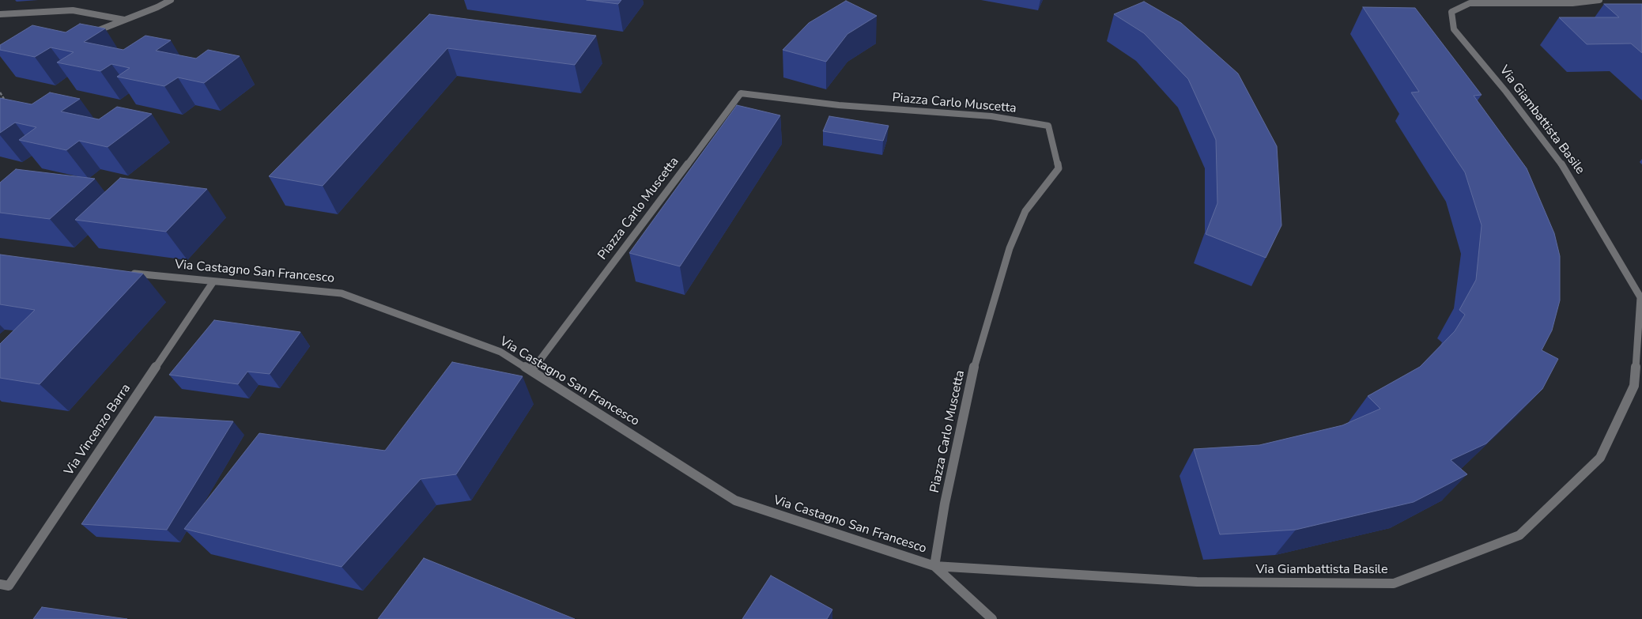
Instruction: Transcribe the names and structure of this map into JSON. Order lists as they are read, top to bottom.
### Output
{
  "streets": {
    "street": [
      "Piazza Carlo Muscetta",
      "Via Giambattista Basile",
      "Via Castagno San Francesco",
      "Via Vincenzo Barra"
    ]
  },
  "crossings": [
    ["Piazza Carlo Muscetta", "Via Giambattista Basile"],
    ["Piazza Carlo Muscetta", "Via Castagno San Francesco"],
    ["Via Giambattista Basile", "Via Castagno San Francesco"],
    ["Via Castagno San Francesco", "Via Vincenzo Barra"]
  ]
}
